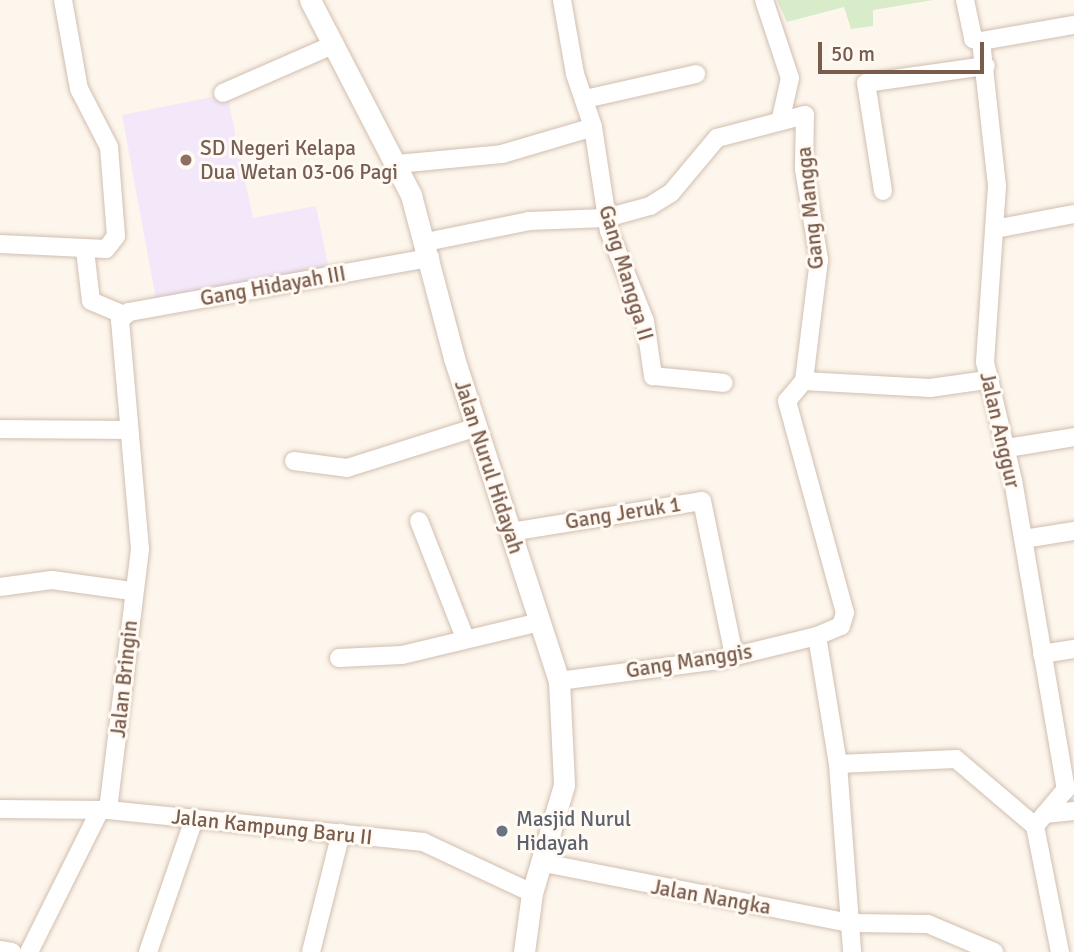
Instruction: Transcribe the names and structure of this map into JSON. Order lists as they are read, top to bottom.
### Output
{
  "streets": {
    "street": [
      "Gang Mangga",
      "Gang Mangga II",
      "Gang Hidayah III",
      "Jalan Anggur",
      "Jalan Nurul Hidayah",
      "Gang Jeruk 1",
      "Gang Manggis",
      "Jalan Bringin",
      "Jalan Kampung Baru II",
      "Jalan Nangka"
    ]
  },
  "crossings": [
    ["Gang Mangga", "Gang Mangga II"],
    ["Gang Mangga", "Gang Hidayah III"],
    ["Gang Mangga", "Jalan Nurul Hidayah"],
    ["Gang Mangga", "Gang Manggis"],
    ["Gang Hidayah III", "Jalan Nurul Hidayah"],
    ["Gang Hidayah III", "Jalan Bringin"],
    ["Jalan Nurul Hidayah", "Gang Jeruk 1"],
    ["Jalan Nurul Hidayah", "Gang Manggis"],
    ["Jalan Nurul Hidayah", "Jalan Kampung Baru II"],
    ["Jalan Nurul Hidayah", "Jalan Nangka"],
    ["Gang Jeruk 1", "Gang Manggis"],
    ["Jalan Bringin", "Jalan Kampung Baru II"]
  ],
  "places": ["SD Negeri Kelapa Dua Wetan 03-06 Pagi", "Masjid Nurul Hidayah"],
  "scale_bar": "50 m"
}
